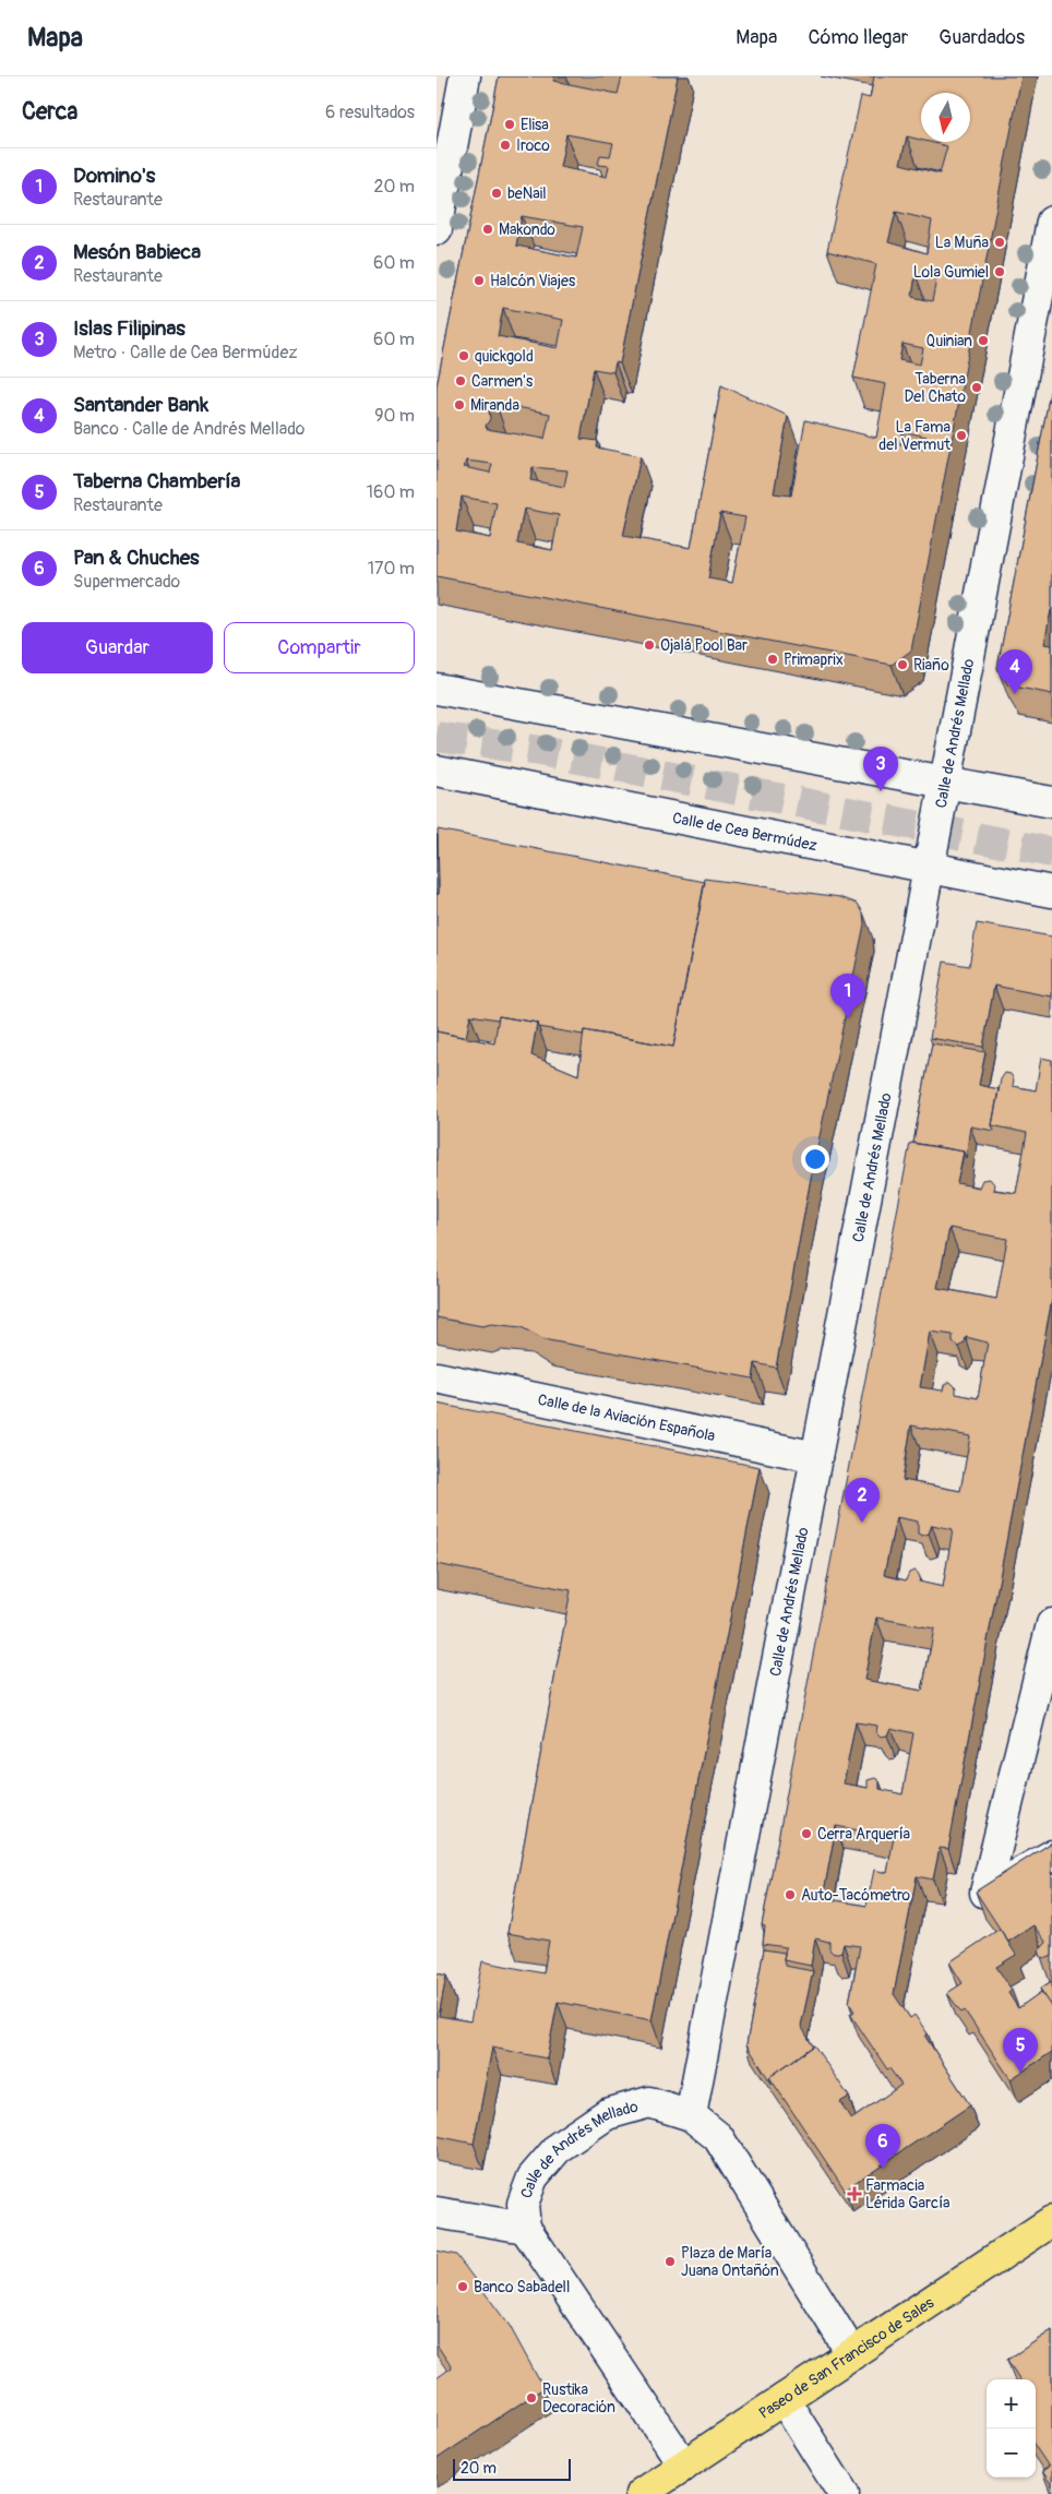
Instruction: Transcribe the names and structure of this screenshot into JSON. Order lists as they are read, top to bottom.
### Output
{
  "streets": {
    "main road": ["Paseo de San Francisco de Sales"],
    "street": ["Calle de Andrés Mellado", "Calle de Cea Bermúdez", "Calle de la Aviación Española"]
  },
  "crossings": [
    ["Calle de Andrés Mellado", "Calle de Cea Bermúdez"],
    ["Calle de Andrés Mellado", "Calle de la Aviación Española"],
    ["Calle de Andrés Mellado", "Paseo de San Francisco de Sales"]
  ],
  "places": {
    "other": [
      "Elisa",
      "Iroco",
      "beNail",
      "Makondo",
      "La Muña",
      "Lola Gumiel",
      "Halcón Viajes",
      "Quinian",
      "quickgold",
      "Carmen's",
      "Taberna Del Chato",
      "Miranda",
      "La Fama del Vermut",
      "Ojalá Pool Bar",
      "Primaprix",
      "Riaño",
      "Cerra Arquería",
      "Auto-Tacómetro",
      "Plaza de María Juana Ontañón",
      "Banco Sabadell",
      "Rustika Decoración"
    ],
    "health": ["Farmacia Lérida García"]
  },
  "scale_bar": "20 m",
  "north": "bottom",
  "page": {
    "header": "Mapa",
    "nav": ["Mapa", "Cómo llegar", "Guardados"],
    "heading": ["Cerca", "6 resultados"],
    "list": [
      {
        "mark": "1",
        "name": "Domino's",
        "note": "Restaurante",
        "value": "20 m"
      },
      {
        "mark": "2",
        "name": "Mesón Babieca",
        "note": "Restaurante",
        "value": "60 m"
      },
      {
        "mark": "3",
        "name": "Islas Filipinas",
        "note": "Metro · Calle de Cea Bermúdez",
        "value": "60 m"
      },
      {
        "mark": "4",
        "name": "Santander Bank",
        "note": "Banco · Calle de Andrés Mellado",
        "value": "90 m"
      },
      {
        "mark": "5",
        "name": "Taberna Chambería",
        "note": "Restaurante",
        "value": "160 m"
      },
      {
        "mark": "6",
        "name": "Pan & Chuches",
        "note": "Supermercado",
        "value": "170 m"
      }
    ],
    "buttons": ["Guardar", "Compartir"],
    "pins": [
      "4",
      "3",
      "1",
      "2",
      "5",
      "6"
    ],
    "map_buttons": ["+", "−"],
    "scale": "20 m"
  }
}
